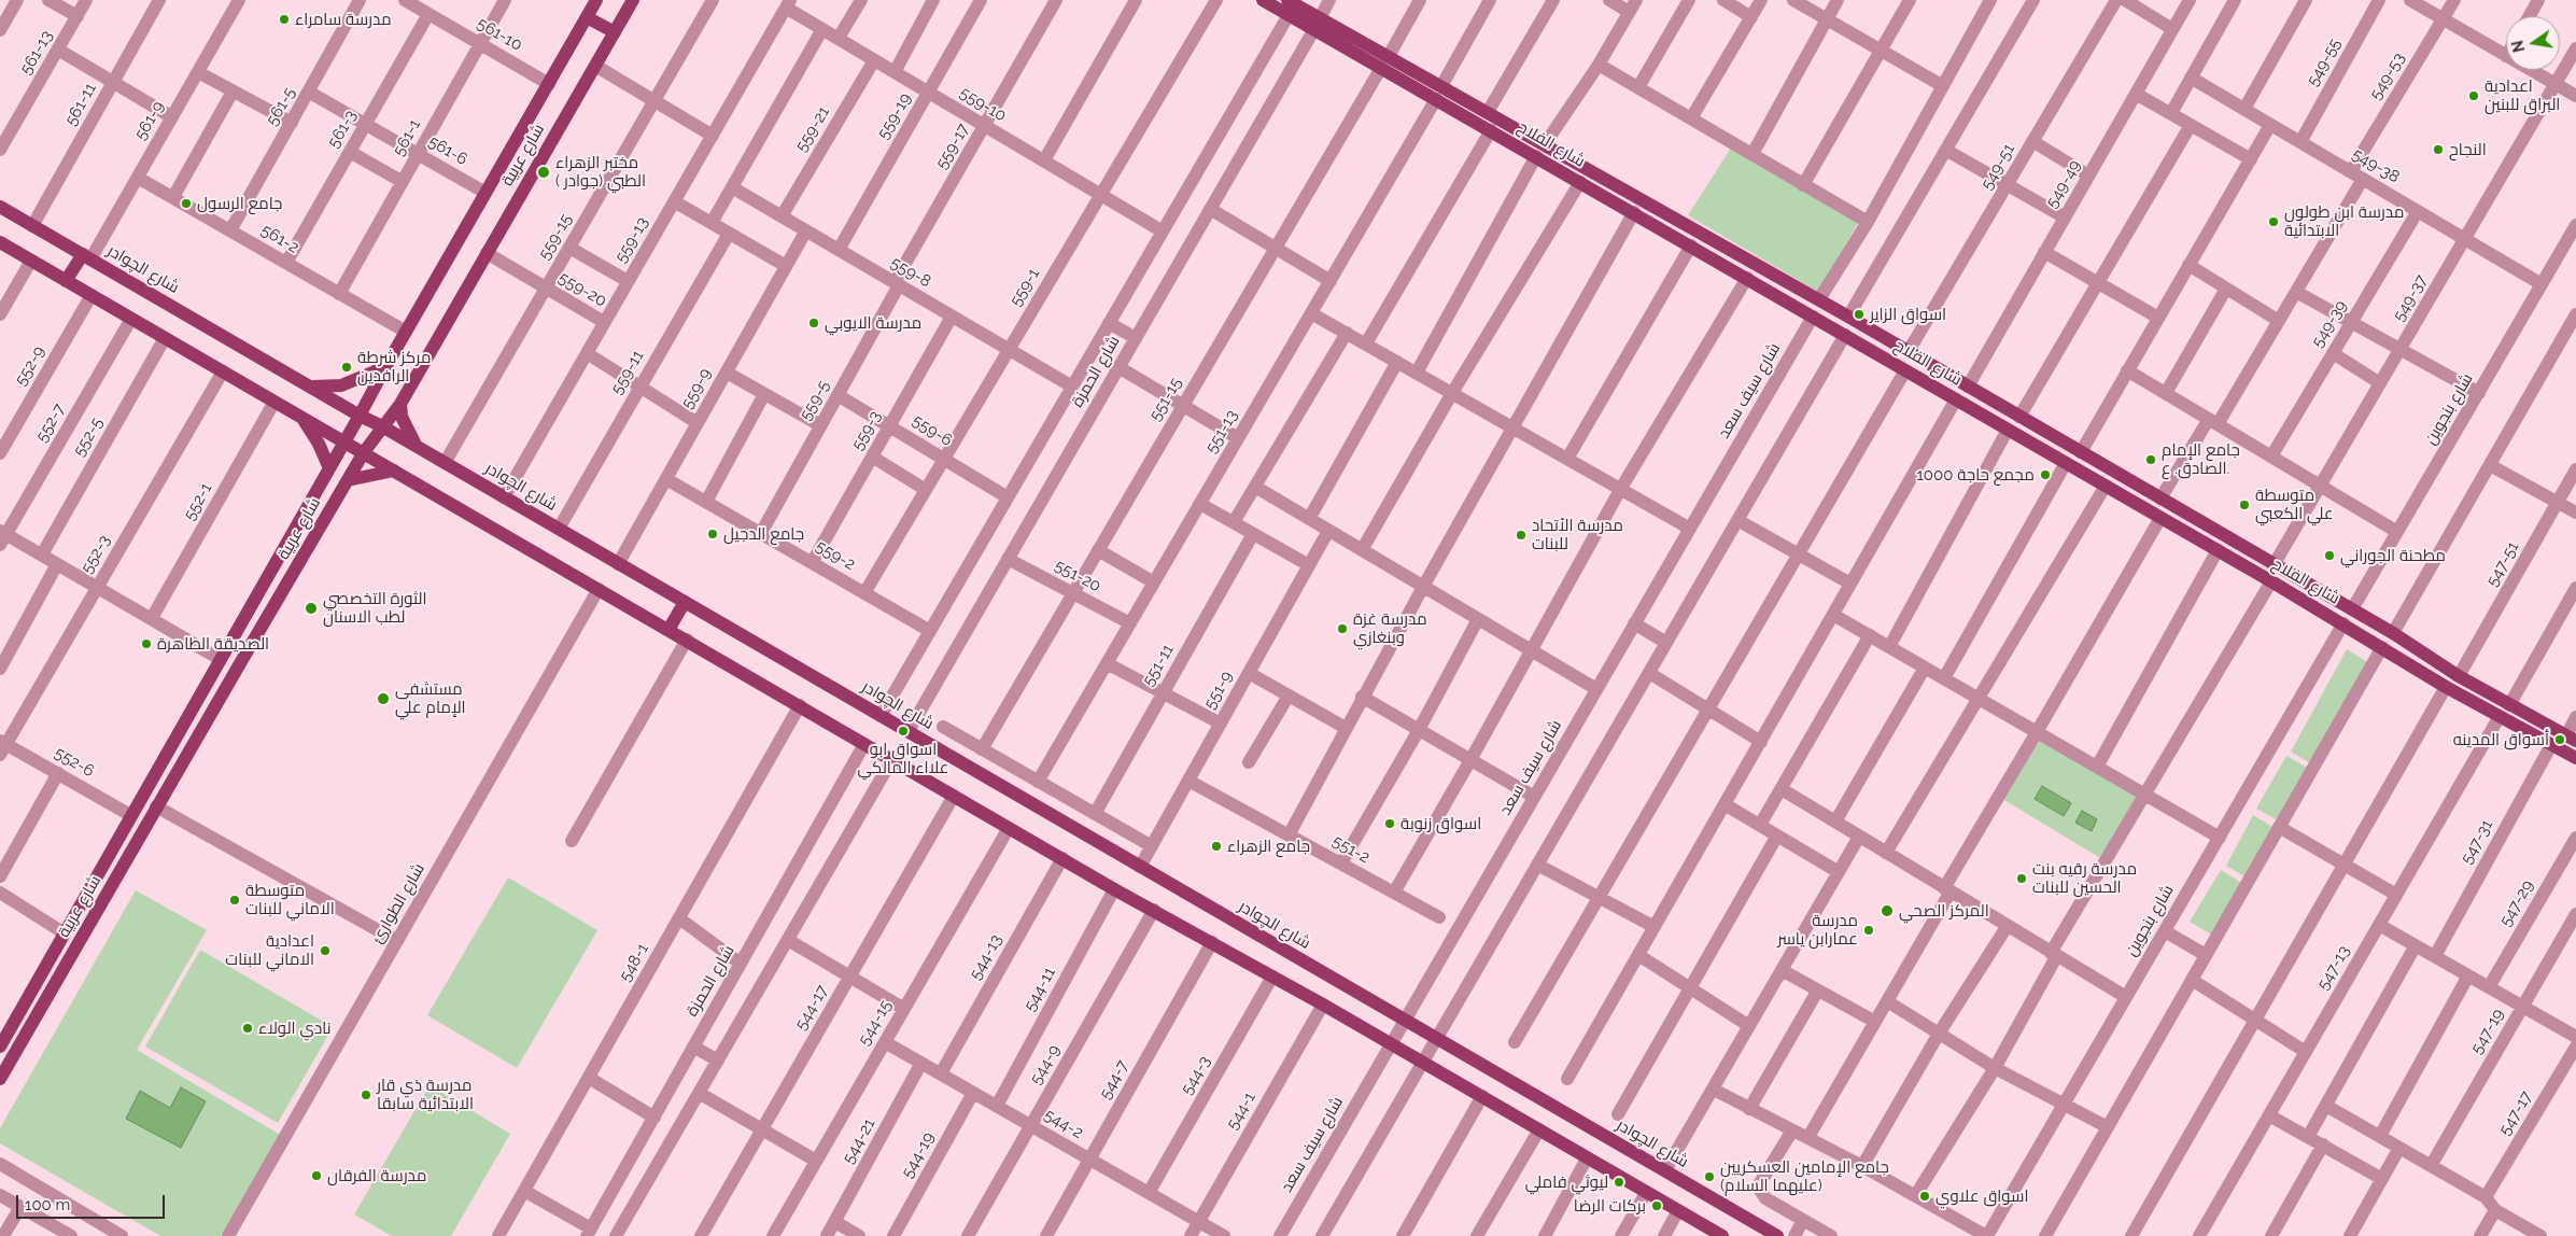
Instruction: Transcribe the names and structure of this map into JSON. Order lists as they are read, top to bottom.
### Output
{
  "streets": {
    "main road": ["شارع الفلاح", "شارع عربية", "شارع الچوادر"],
    "street": [
      "561-10",
      "561-13",
      "549-55",
      "549-53",
      "561-11",
      "559-10",
      "561-5",
      "559-19",
      "561-9",
      "561-3",
      "559-21",
      "561-1",
      "559-17",
      "561-6",
      "549-38",
      "549-51",
      "549-49",
      "559-15",
      "561-2",
      "559-13",
      "559-8",
      "559-1",
      "559-20",
      "549-37",
      "549-39",
      "552-9",
      "شارع الحمزة",
      "559-11",
      "559-9",
      "شارع سيف سعد",
      "551-15",
      "559-5",
      "شارع بنجوين",
      "552-7",
      "559-3",
      "559-6",
      "551-13",
      "552-5",
      "552-1",
      "552-3",
      "559-2",
      "547-51",
      "551-20",
      "551-11",
      "551-9",
      "552-6",
      "547-31",
      "551-2",
      "شارع الطوارئ",
      "547-29",
      "544-13",
      "548-1",
      "547-13",
      "544-11",
      "544-17",
      "544-15",
      "547-19",
      "544-9",
      "544-3",
      "544-7",
      "544-1",
      "547-17",
      "544-2",
      "544-21",
      "544-19"
    ]
  },
  "crossings": [
    ["561-10", "561-3"],
    ["561-10", "561-1"],
    ["561-10", "شارع عربية"],
    ["549-55", "549-38"],
    ["549-53", "شارع الفلاح"],
    ["549-53", "549-38"],
    ["561-11", "شارع الچوادر"],
    ["559-10", "559-19"],
    ["559-10", "559-21"],
    ["559-10", "559-17"],
    ["559-10", "559-13"],
    ["559-10", "559-1"],
    ["559-10", "شارع الحمزة"],
    ["561-5", "561-6"],
    ["561-5", "561-2"],
    ["559-19", "559-8"],
    ["561-9", "561-2"],
    ["561-9", "شارع الچوادر"],
    ["561-3", "561-6"],
    ["561-3", "561-2"],
    ["559-21", "559-8"],
    ["561-1", "561-6"],
    ["561-1", "561-2"],
    ["شارع الفلاح", "549-51"],
    ["شارع الفلاح", "549-49"],
    ["شارع الفلاح", "549-37"],
    ["شارع الفلاح", "شارع الحمزة"],
    ["شارع الفلاح", "شارع سيف سعد"],
    ["شارع الفلاح", "551-15"],
    ["شارع الفلاح", "شارع بنجوين"],
    ["شارع الفلاح", "551-13"],
    ["شارع الفلاح", "547-51"],
    ["شارع الفلاح", "547-31"],
    ["شارع الفلاح", "547-13"],
    ["559-17", "559-8"],
    ["559-17", "559-5"],
    ["561-6", "شارع عربية"],
    ["شارع عربية", "561-2"],
    ["شارع عربية", "شارع الچوادر"],
    ["شارع عربية", "559-20"],
    ["شارع عربية", "552-6"],
    ["549-38", "549-37"],
    ["549-38", "549-39"],
    ["549-38", "شارع بنجوين"],
    ["559-15", "شارع الچوادر"],
    ["559-15", "559-20"],
    ["559-13", "شارع الچوادر"],
    ["559-13", "559-20"],
    ["شارع الچوادر", "شارع الحمزة"],
    ["شارع الچوادر", "559-11"],
    ["شارع الچوادر", "559-9"],
    ["شارع الچوادر", "شارع سيف سعد"],
    ["شارع الچوادر", "551-9"],
    ["559-8", "559-1"],
    ["559-8", "شارع الحمزة"],
    ["559-8", "559-9"],
    ["559-8", "559-5"],
    ["559-8", "559-3"],
    ["559-1", "559-6"],
    ["559-1", "559-2"],
    ["شارع الحمزة", "559-6"],
    ["شارع الحمزة", "559-2"],
    ["شارع الحمزة", "551-20"],
    ["559-9", "559-2"],
    ["551-15", "551-20"],
    ["559-5", "559-6"],
    ["559-5", "559-2"],
    ["559-3", "559-6"],
    ["559-3", "559-2"],
    ["551-13", "551-20"],
    ["552-3", "552-6"],
    ["551-9", "551-2"],
    ["544-13", "544-2"],
    ["544-11", "544-2"],
    ["544-15", "544-2"],
    ["544-9", "544-2"],
    ["544-3", "544-2"],
    ["544-7", "544-2"],
    ["544-1", "544-2"],
    ["544-2", "544-21"],
    ["544-2", "544-19"]
  ],
  "places": [
    "مدرسة سامراء",
    "اعدادية البراق للبنين",
    "النجاح",
    "مختبر الزهراء الطبي (جوادر )",
    "جامع الرسول",
    "مدرسة ابن طولون الابتدائية",
    "اسواق الزاير",
    "مدرسة الايوبي",
    "مركز شرطة الرافدين",
    "جامع الإمام الصادق. ع.",
    "مجمع حاجة 1000",
    "متوسطة علي الكعبي",
    "جامع الدجيل",
    "مدرسة الأتحاد للبنات",
    "مطحنة الجوراني",
    "الثورة التخصصي لطب الاسنان",
    "مدرسة غزة وبنغازي",
    "الصديقة الطاهرة",
    "مستشفى الإمام علي",
    "اسواق ابو علااء المالكي",
    "أسواق المدينه",
    "اسواق زنوبة",
    "جامع الزهراء",
    "مدرسة رقيه بنت الحسين للبنات",
    "متوسطة الاماني للبنات",
    "المركز الصحي",
    "مدرسة عمارابن ياسر",
    "اعدادية الاماني للبنات",
    "نادي الولاء",
    "مدرسة ذي قار الابتدائية سابقا",
    "مدرسة الفرقان",
    "جامع الإمامين العسكريين (عليهما السلام)",
    "ليوثي فاملي",
    "اسواق علاوي",
    "بركات الرضا"
  ],
  "scale_bar": "100 m",
  "north": "left"
}
